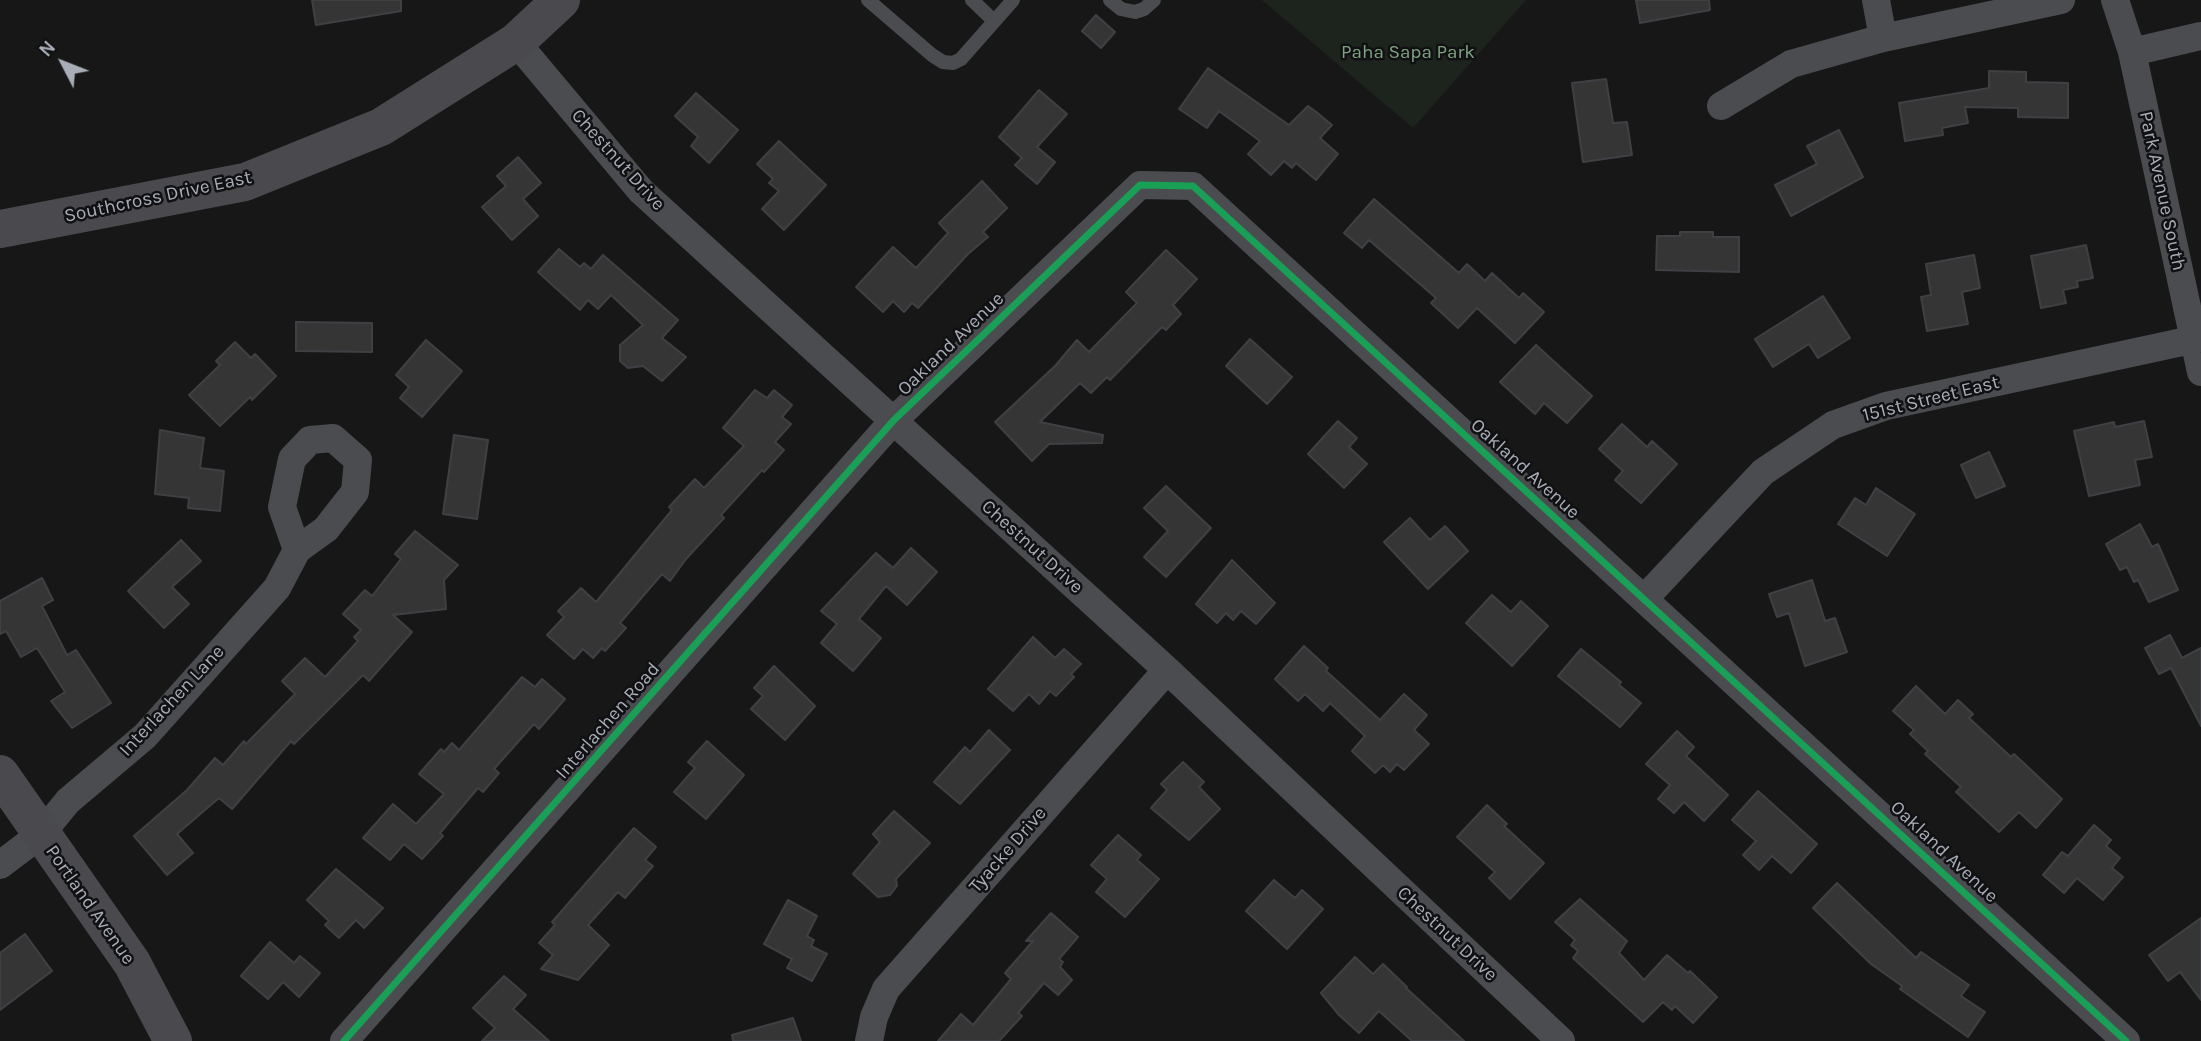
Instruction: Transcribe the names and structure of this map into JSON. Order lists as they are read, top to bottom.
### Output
{
  "streets": {
    "street": [
      "Chestnut Drive",
      "Park Avenue South",
      "Southcross Drive East",
      "Oakland Avenue",
      "151st Street East",
      "Interlachen Lane",
      "Interlachen Road",
      "Tyacke Drive",
      "Portland Avenue"
    ]
  },
  "crossings": [
    ["Chestnut Drive", "Southcross Drive East"],
    ["Chestnut Drive", "Oakland Avenue"],
    ["Chestnut Drive", "Interlachen Road"],
    ["Chestnut Drive", "Tyacke Drive"],
    ["Park Avenue South", "151st Street East"],
    ["Oakland Avenue", "151st Street East"],
    ["Oakland Avenue", "Interlachen Road"],
    ["Interlachen Lane", "Portland Avenue"]
  ],
  "parks": ["Paha Sapa Park"],
  "north": "top left"
}
